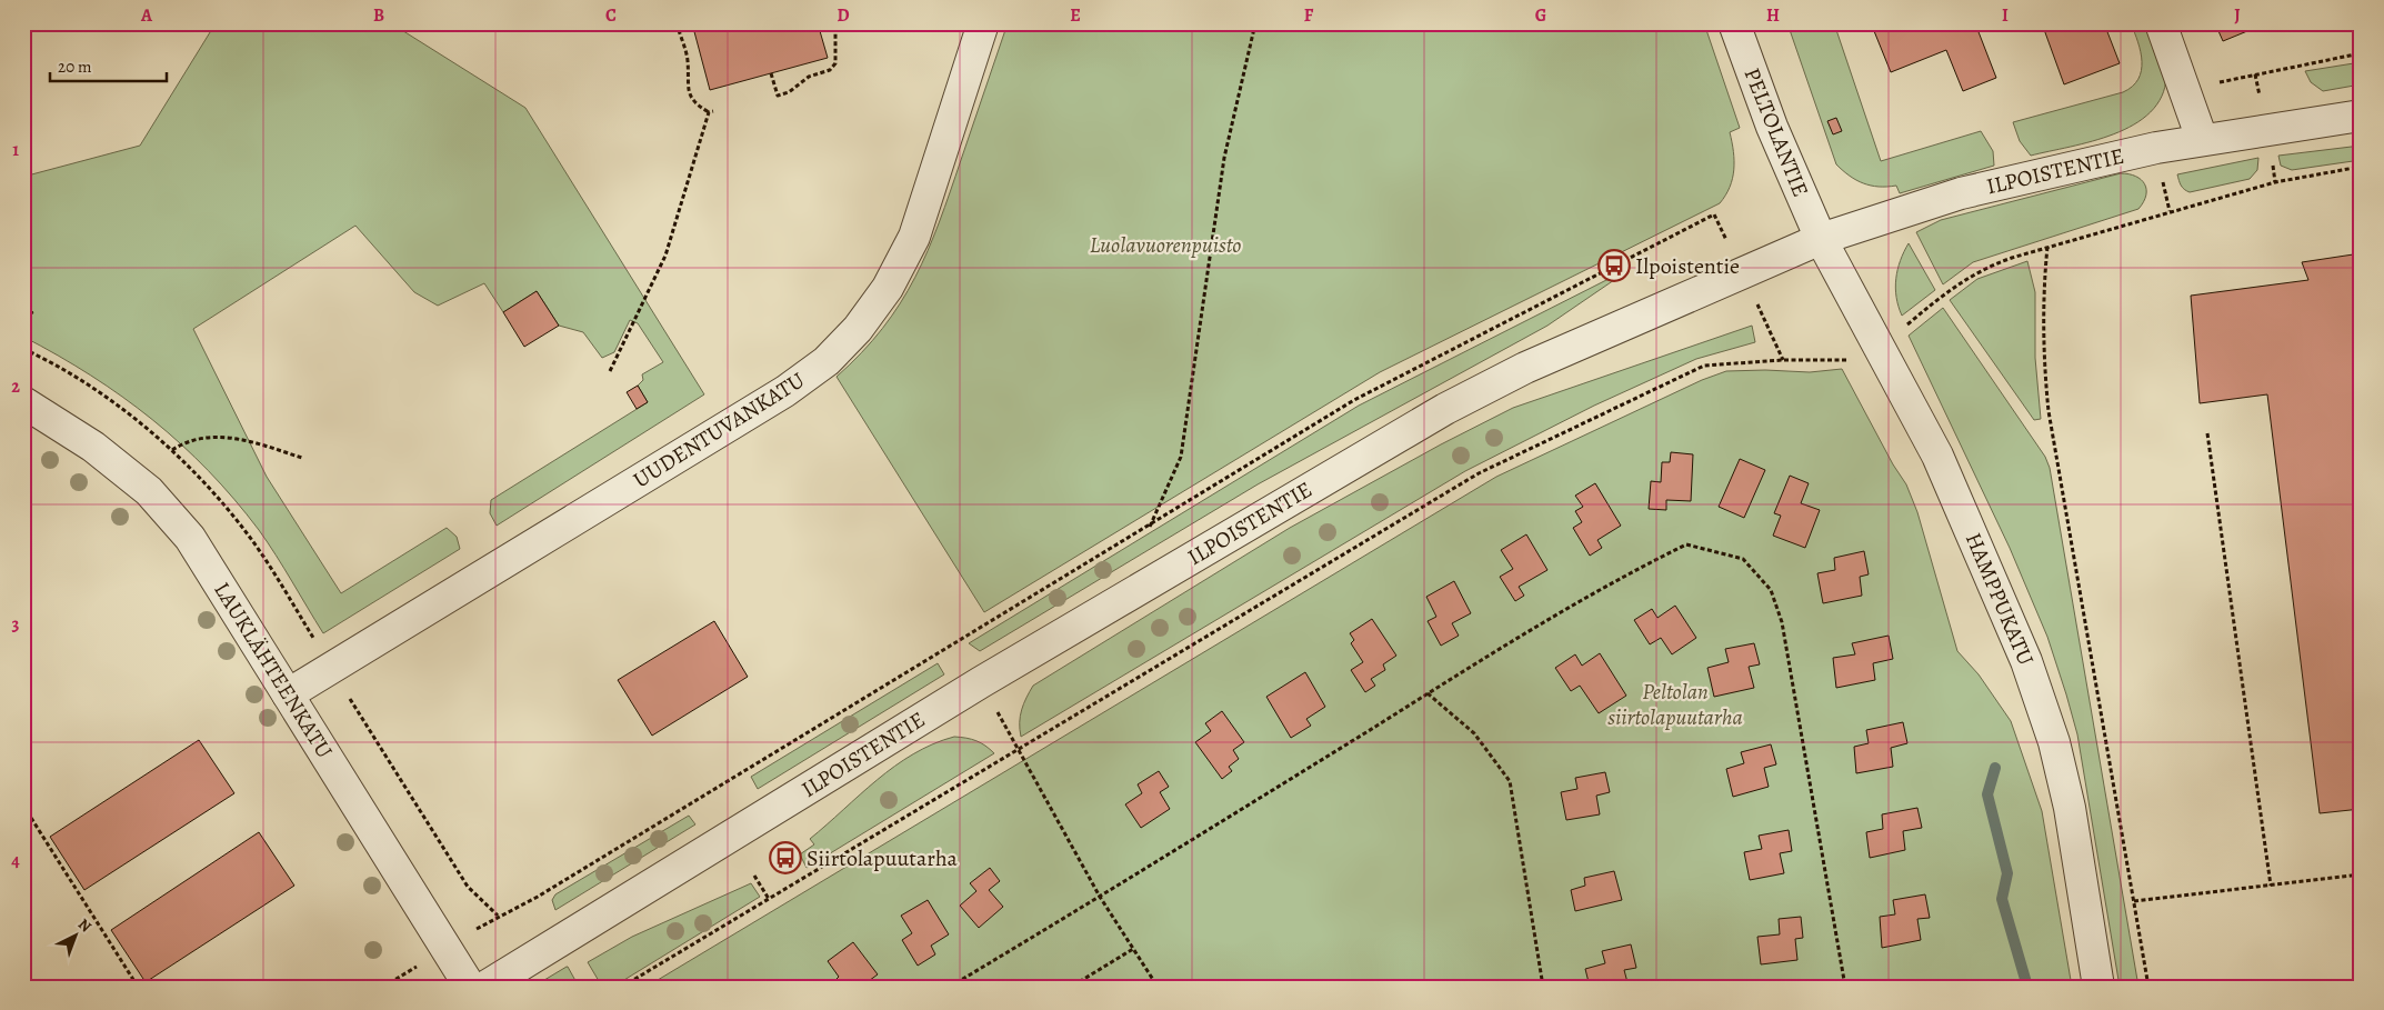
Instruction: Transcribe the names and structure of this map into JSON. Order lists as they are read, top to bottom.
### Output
{
  "streets": {
    "street": [
      "PELTOLANTIE",
      "ILPOISTENTIE",
      "UUDENTUVANKATU",
      "HAMPPUKATU",
      "LAUKLÄHTEENKATU"
    ]
  },
  "crossings": [
    ["PELTOLANTIE", "ILPOISTENTIE"],
    ["PELTOLANTIE", "HAMPPUKATU"],
    ["ILPOISTENTIE", "HAMPPUKATU"],
    ["UUDENTUVANKATU", "LAUKLÄHTEENKATU"]
  ],
  "parks": ["Luolavuorenpuisto", "Peltolan siirtolapuutarha"],
  "places": {
    "bus stop": ["Ilpoistentie", "Siirtolapuutarha"]
  },
  "scale_bar": "20 m",
  "north": "top right",
  "grid": {
    "columns": [
      "A",
      "B",
      "C",
      "D",
      "E",
      "F",
      "G",
      "H",
      "I",
      "J"
    ],
    "rows": [
      "1",
      "2",
      "3",
      "4"
    ]
  }
}
